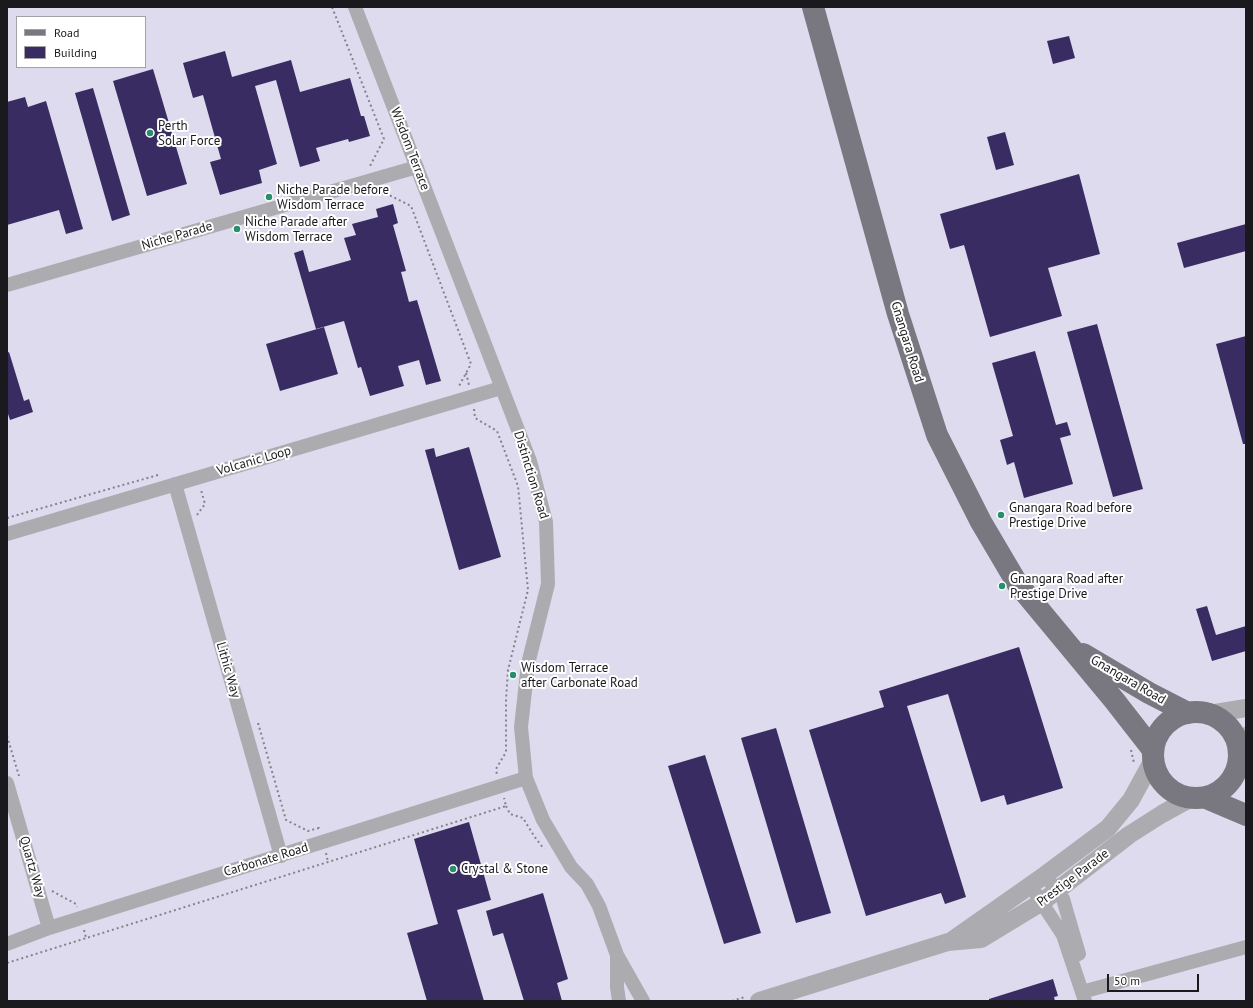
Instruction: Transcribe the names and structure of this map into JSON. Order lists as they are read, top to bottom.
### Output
{
  "streets": {
    "main road": ["Gnangara Road"],
    "street": [
      "Wisdom Terrace",
      "Niche Parade",
      "Volcanic Loop",
      "Distinction Road",
      "Lithic Way",
      "Carbonate Road",
      "Quartz Way",
      "Prestige Parade"
    ]
  },
  "crossings": [
    ["Wisdom Terrace", "Niche Parade"],
    ["Wisdom Terrace", "Distinction Road"],
    ["Gnangara Road", "Prestige Parade"],
    ["Volcanic Loop", "Distinction Road"],
    ["Volcanic Loop", "Lithic Way"],
    ["Distinction Road", "Carbonate Road"],
    ["Lithic Way", "Carbonate Road"],
    ["Carbonate Road", "Quartz Way"]
  ],
  "places": [
    "Perth Solar Force",
    "Niche Parade before Wisdom Terrace",
    "Niche Parade after Wisdom Terrace",
    "Gnangara Road before Prestige Drive",
    "Gnangara Road after Prestige Drive",
    "Wisdom Terrace after Carbonate Road",
    "Crystal & Stone"
  ],
  "legend": ["Road", "Building"],
  "scale_bar": "50 m"
}
